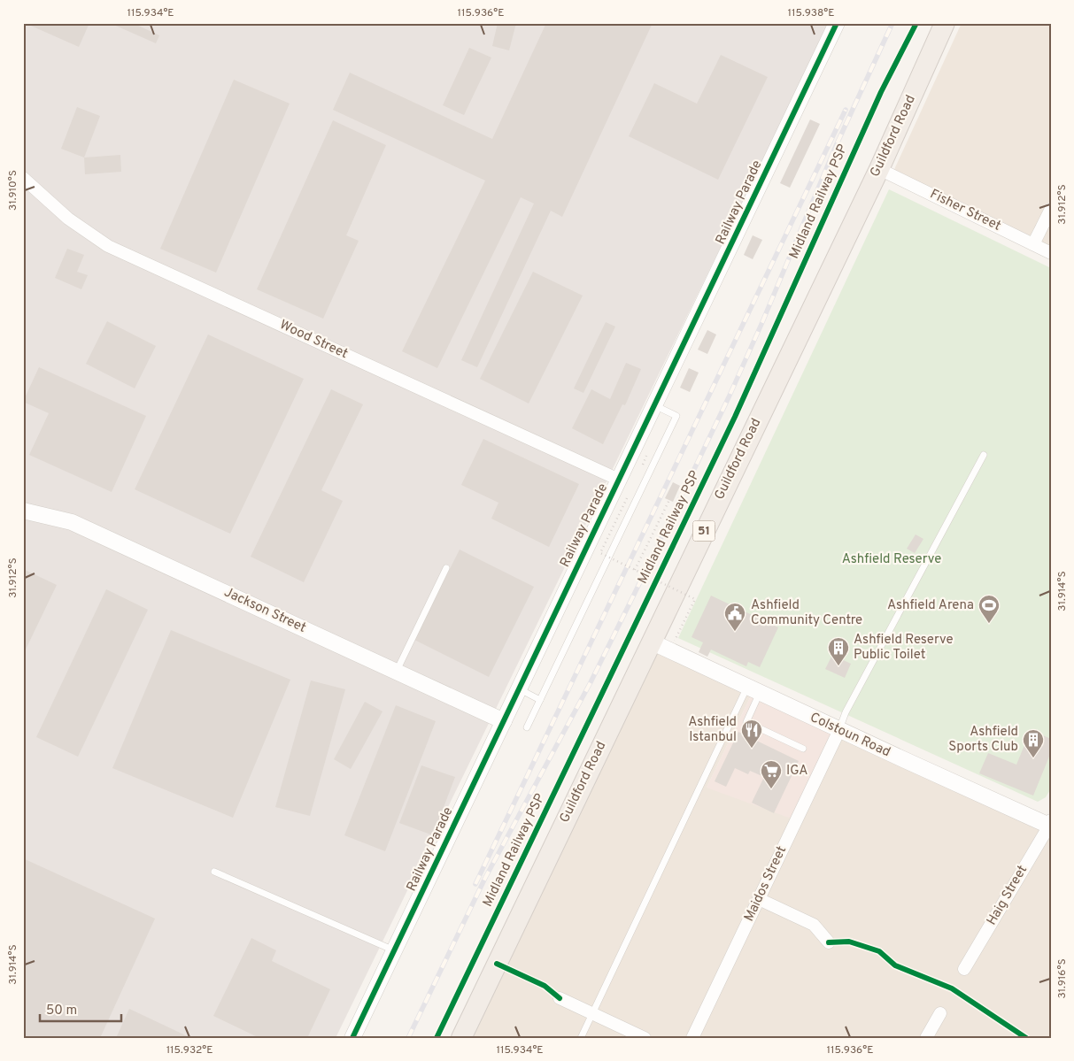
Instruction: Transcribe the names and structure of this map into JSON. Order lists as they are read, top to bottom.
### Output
{
  "streets": {
    "highway": ["Guildford Road", "51"],
    "street": [
      "Railway Parade",
      "Fisher Street",
      "Wood Street",
      "Jackson Street",
      "Colstoun Road",
      "Maidos Street",
      "Haig Street"
    ],
    "cycle path": ["Midland Railway PSP"]
  },
  "crossings": [
    ["Guildford Road", "Fisher Street"],
    ["Guildford Road", "Colstoun Road"],
    ["Railway Parade", "Wood Street"],
    ["Railway Parade", "Jackson Street"],
    ["Colstoun Road", "Maidos Street"],
    ["Colstoun Road", "Haig Street"]
  ],
  "parks": ["Ashfield Reserve"],
  "places": {
    "sports": ["Ashfield Arena"],
    "public building": ["Ashfield Community Centre"],
    "building": ["Ashfield Reserve Public Toilet", "Ashfield Sports Club"],
    "restaurant": ["Ashfield Istanbul"],
    "supermarket": ["IGA"]
  },
  "scale_bar": "50 m",
  "coordinates": [
    "115.934°E",
    "115.936°E",
    "115.938°E",
    "31.910°S",
    "31.912°S",
    "31.914°S",
    "31.916°S",
    "115.932°E"
  ]
}
